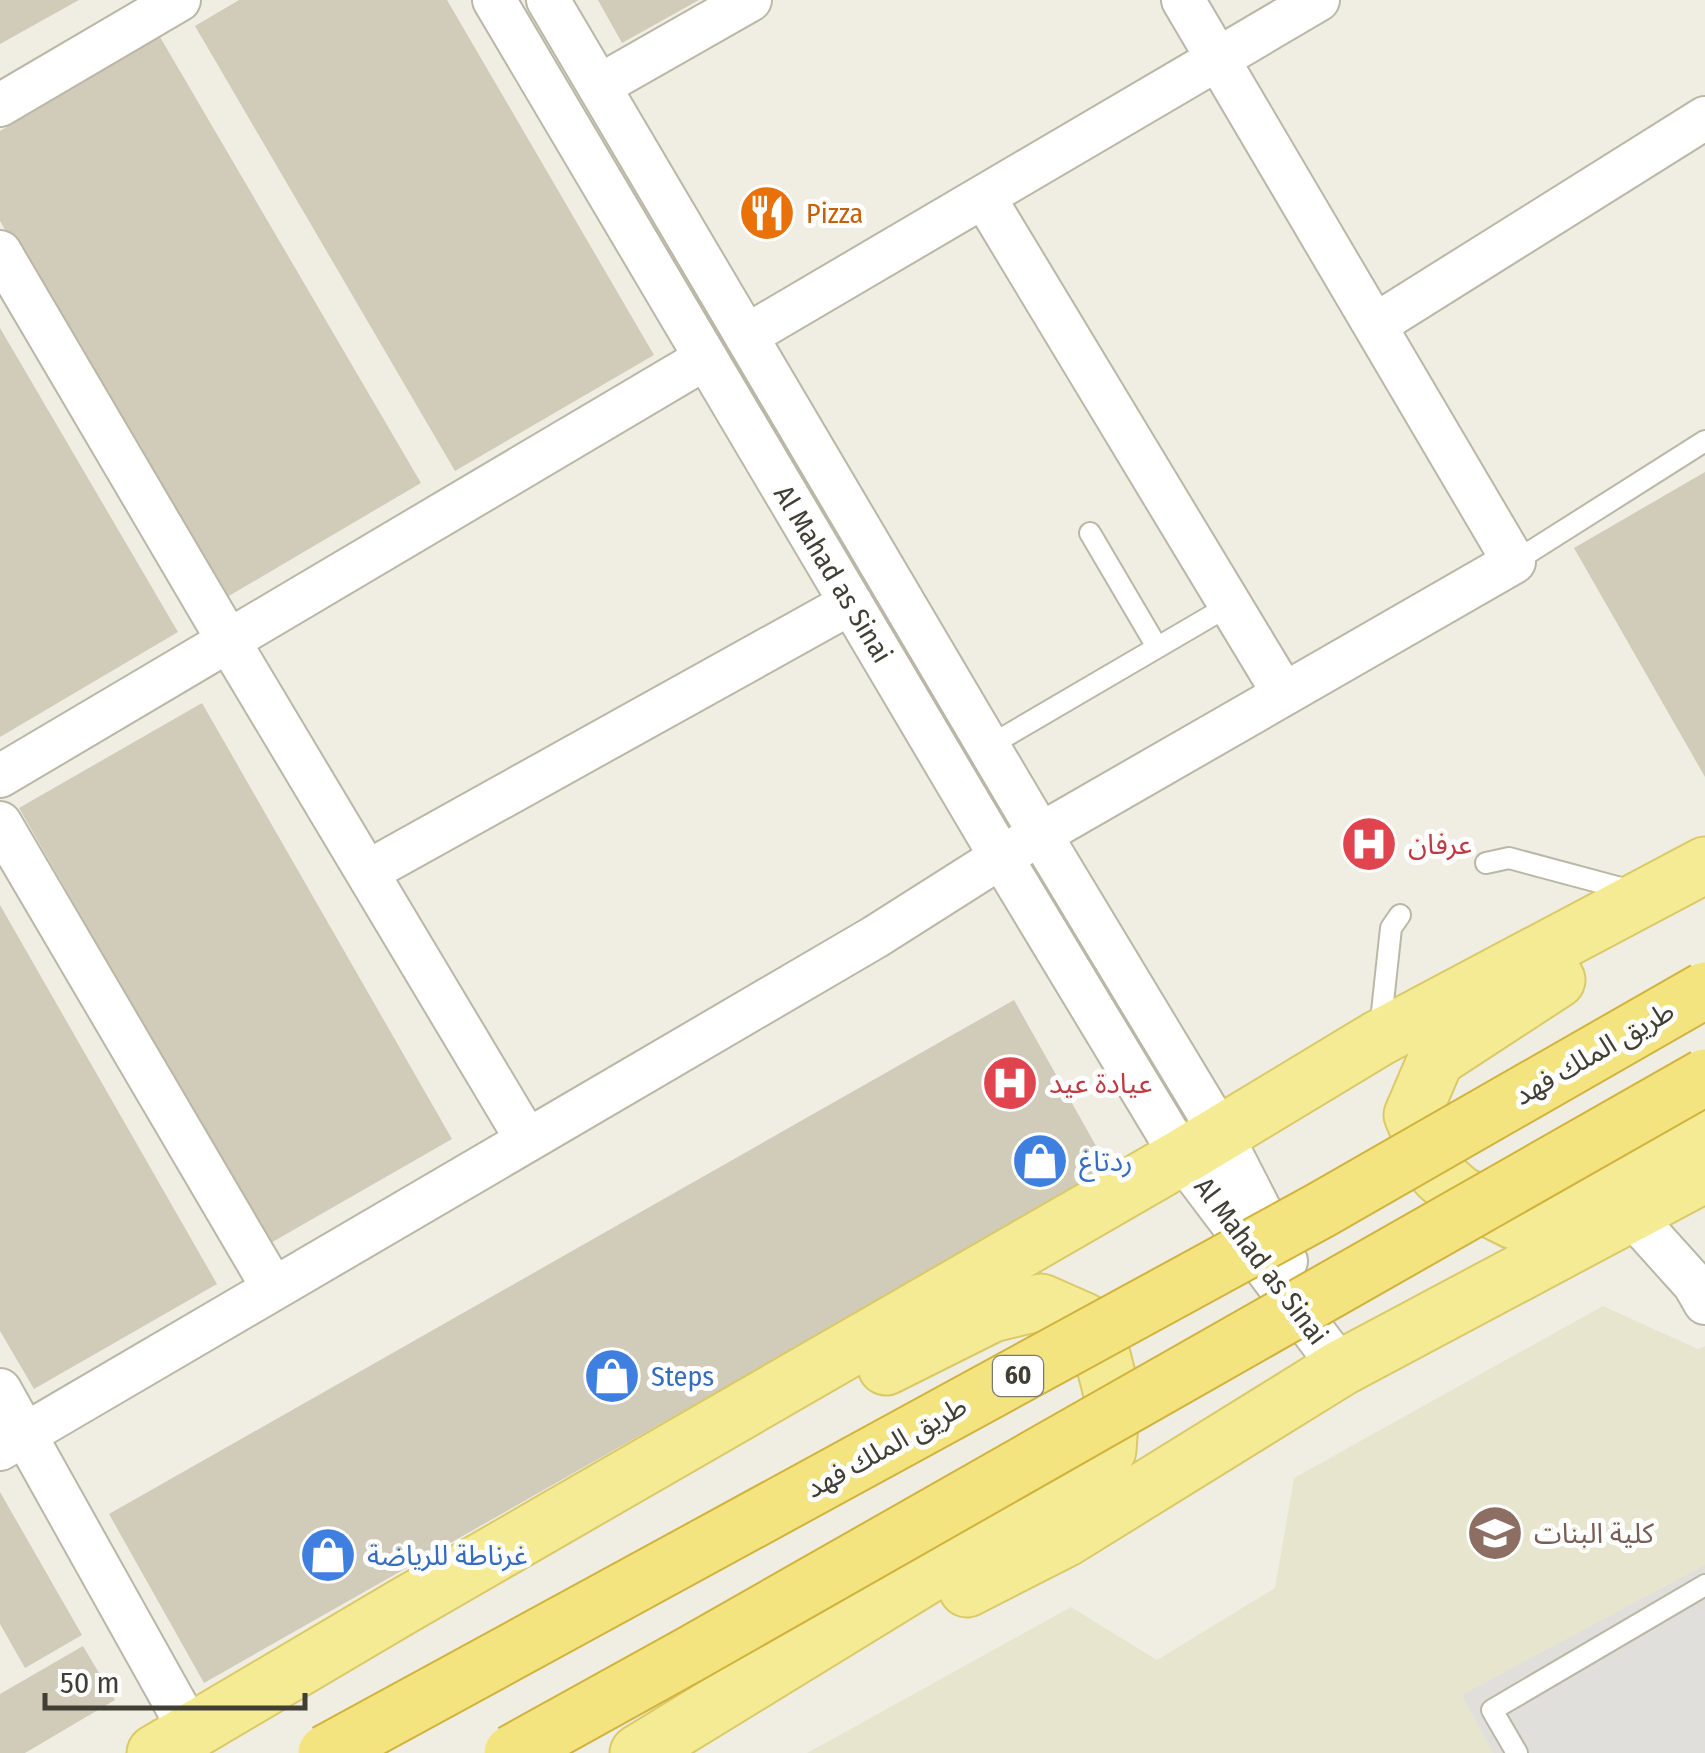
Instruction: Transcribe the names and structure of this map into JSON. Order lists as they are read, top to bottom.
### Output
{
  "streets": {
    "highway": ["طريق الملك فهد", "60"],
    "street": ["Al Mahad as Sinai"]
  },
  "places": {
    "restaurant": ["Pizza"],
    "hospital": ["عرفان", "عيادة عيد"],
    "shop": ["ردتاغ", "Steps", "غرناطة للرياضة"],
    "school or university": ["كلية البنات"]
  },
  "scale_bar": "50 m"
}
